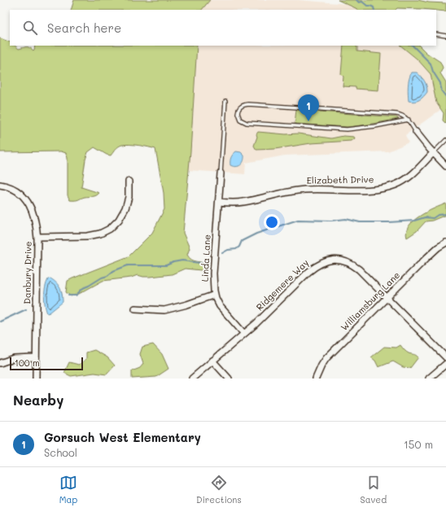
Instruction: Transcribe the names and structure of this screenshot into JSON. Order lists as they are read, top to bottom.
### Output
{
  "streets": {
    "street": [
      "Elizabeth Drive",
      "Linda Lane",
      "Danbury Drive",
      "Ridgemere Way",
      "Williamsburg Lane"
    ]
  },
  "crossings": [
    ["Elizabeth Drive", "Linda Lane"],
    ["Linda Lane", "Ridgemere Way"],
    ["Ridgemere Way", "Williamsburg Lane"]
  ],
  "scale_bar": "100 m",
  "page": {
    "search": "Search here",
    "pins": "1",
    "scale": "100 m",
    "heading": "Nearby",
    "list": [
      {
        "mark": "1",
        "name": "Gorsuch West Elementary",
        "note": "School",
        "value": "150 m"
      }
    ],
    "nav": ["Map", "Directions", "Saved"]
  }
}
